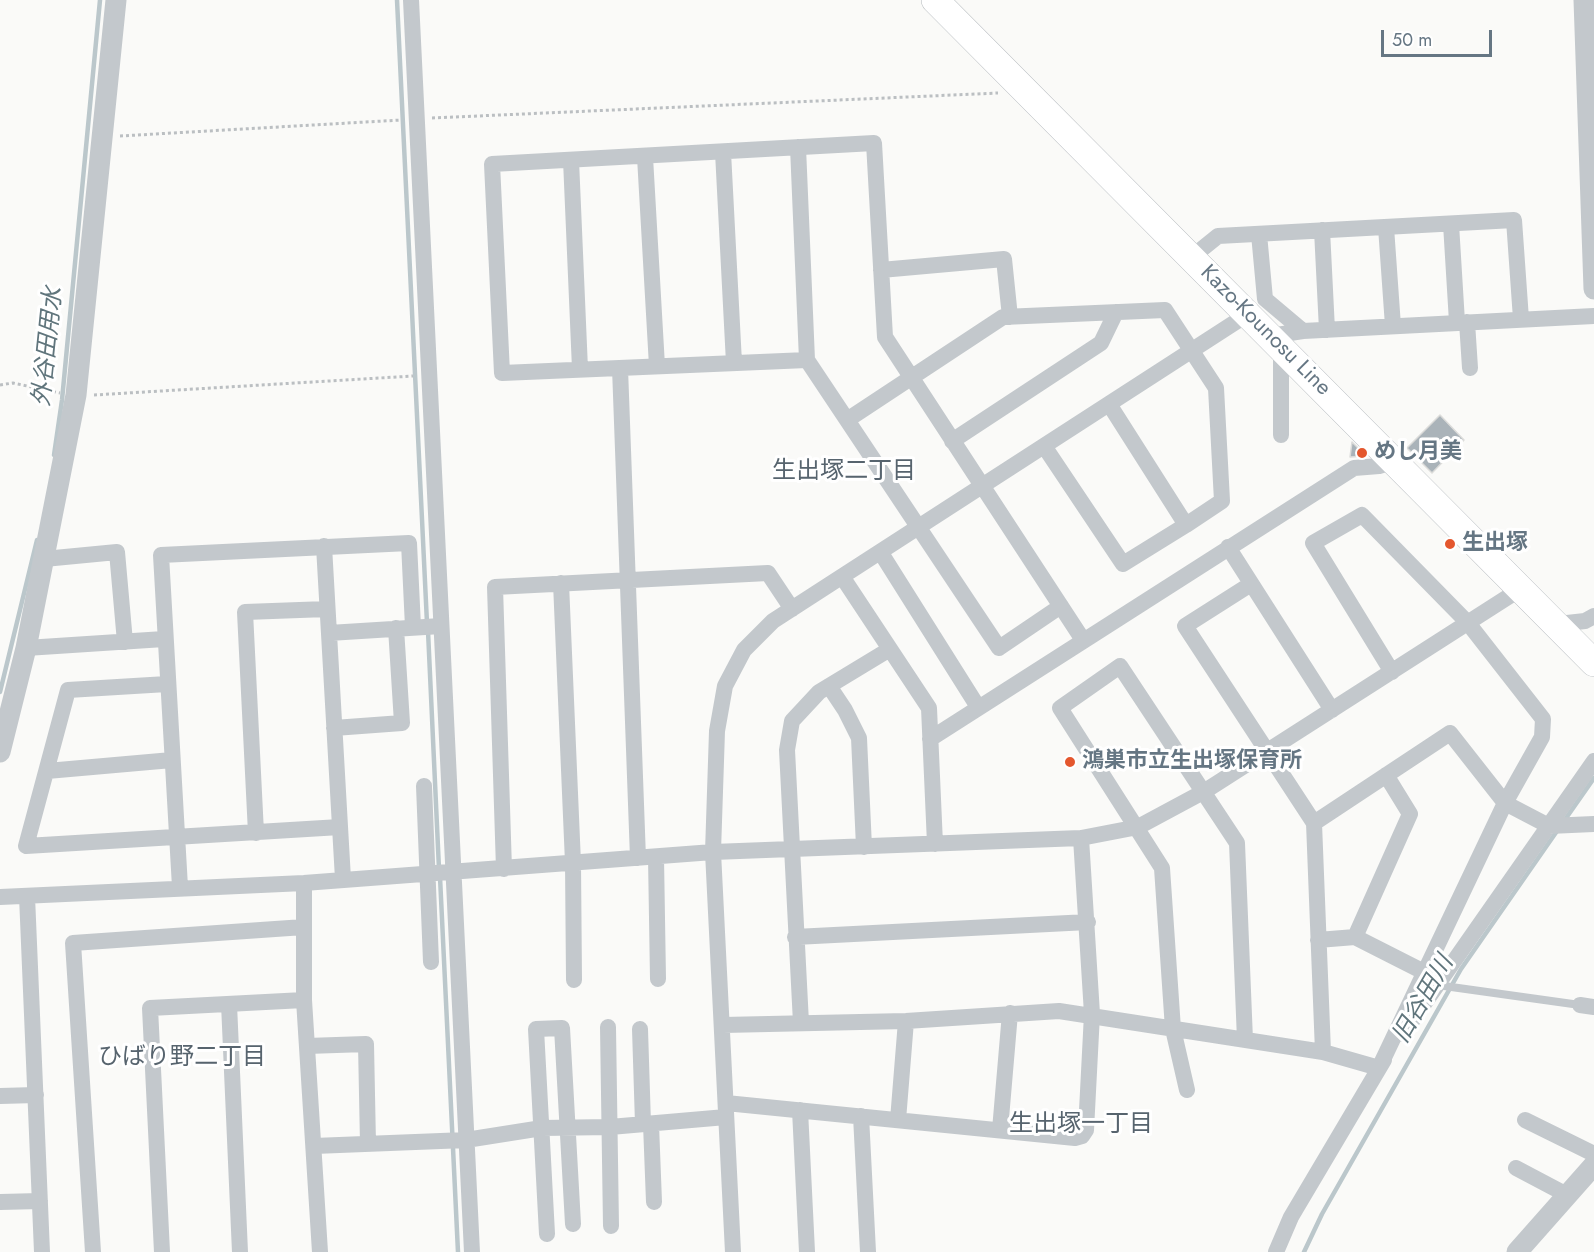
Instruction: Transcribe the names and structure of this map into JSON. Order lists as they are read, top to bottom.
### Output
{
  "streets": {
    "main road": ["Kazo-Kounosu Line"]
  },
  "districts": ["生出塚二丁目", "ひばり野二丁目", "生出塚一丁目"],
  "water": ["外谷田用水", "旧谷田川"],
  "places": ["めし月美", "生出塚", "鴻巣市立生出塚保育所"],
  "scale_bar": "50 m"
}
